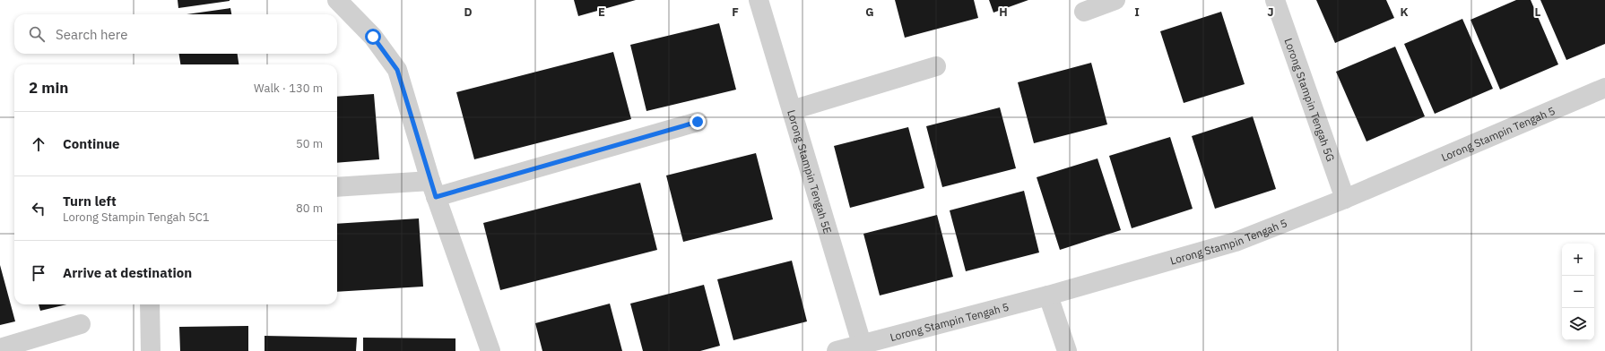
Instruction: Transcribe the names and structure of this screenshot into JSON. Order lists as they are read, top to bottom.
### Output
{
  "streets": {
    "street": ["Lorong Stampin Tengah 5G", "Lorong Stampin Tengah 5", "Lorong Stampin Tengah 5E"]
  },
  "crossings": [
    ["Lorong Stampin Tengah 5G", "Lorong Stampin Tengah 5"],
    ["Lorong Stampin Tengah 5", "Lorong Stampin Tengah 5E"]
  ],
  "page": {
    "search": "Search here",
    "heading": ["2 min", "Walk · 130 m"],
    "list": [
      ["Continue", "50 m"],
      ["Turn left", "Lorong Stampin Tengah 5C1", "80 m"],
      "Arrive at destination"
    ],
    "map_buttons": ["+", "−"]
  },
  "grid": {
    "columns": [
      "D",
      "E",
      "F",
      "G",
      "H",
      "I",
      "J",
      "K",
      "L"
    ]
  }
}
